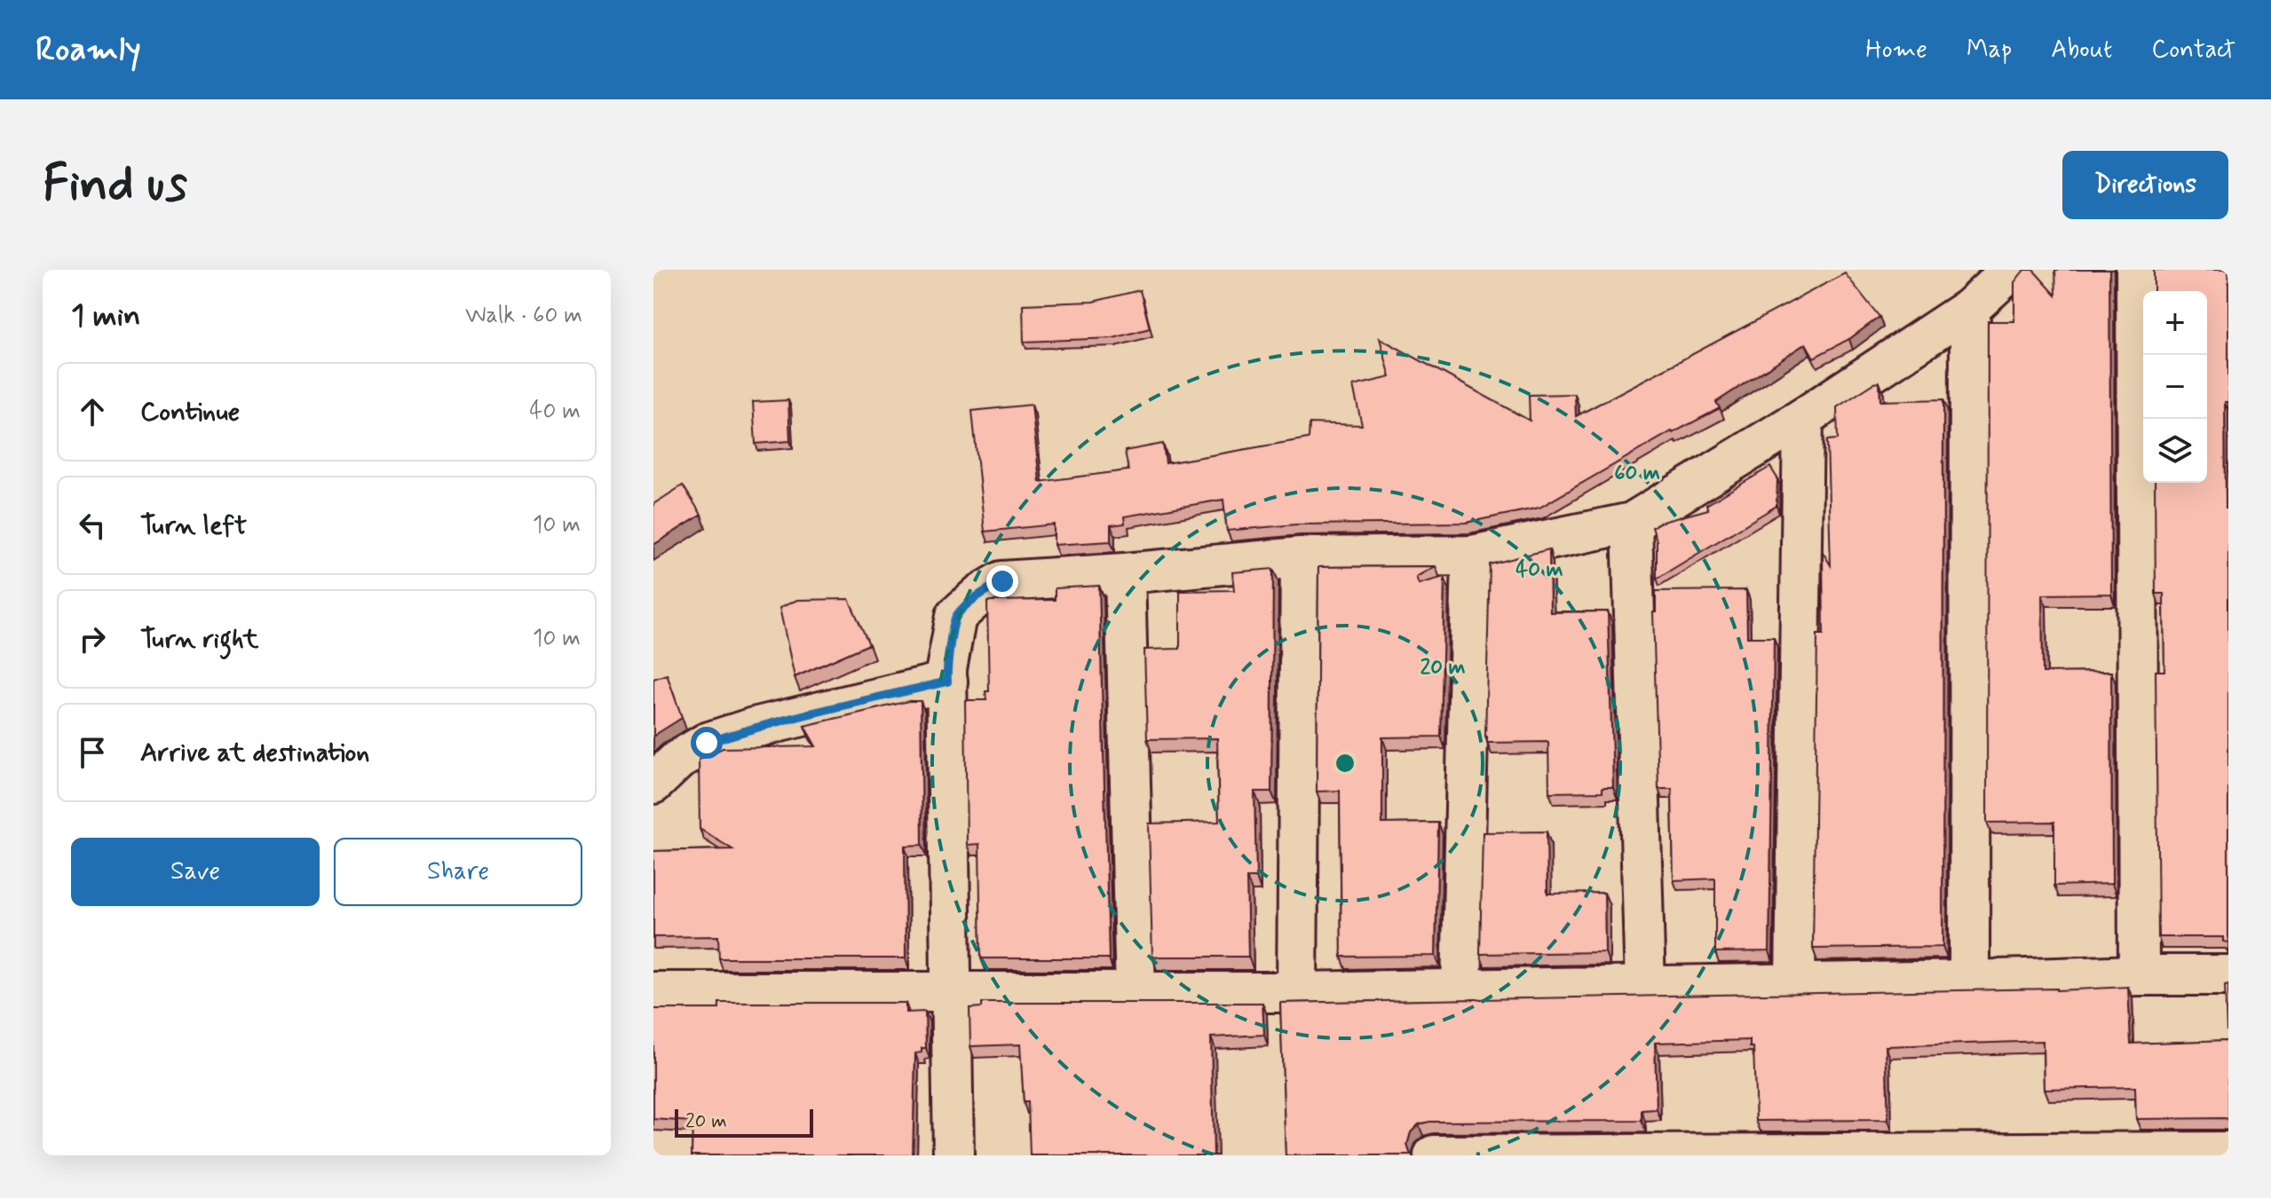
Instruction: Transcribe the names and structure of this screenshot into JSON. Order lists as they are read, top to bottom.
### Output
{
  "scale_bar": "20 m",
  "page": {
    "header": "Roamly",
    "nav": [
      "Home",
      "Map",
      "About",
      "Contact"
    ],
    "buttons": [
      "Directions",
      ["Save", "Share"]
    ],
    "title": "Find us",
    "heading": ["1 min", "Walk · 60 m"],
    "map_buttons": ["+", "−"],
    "list": [
      ["Continue", "40 m"],
      ["Turn left", "10 m"],
      ["Turn right", "10 m"],
      "Arrive at destination"
    ],
    "scale": "20 m"
  },
  "rings": ["60 m", "40 m", "20 m"]
}
